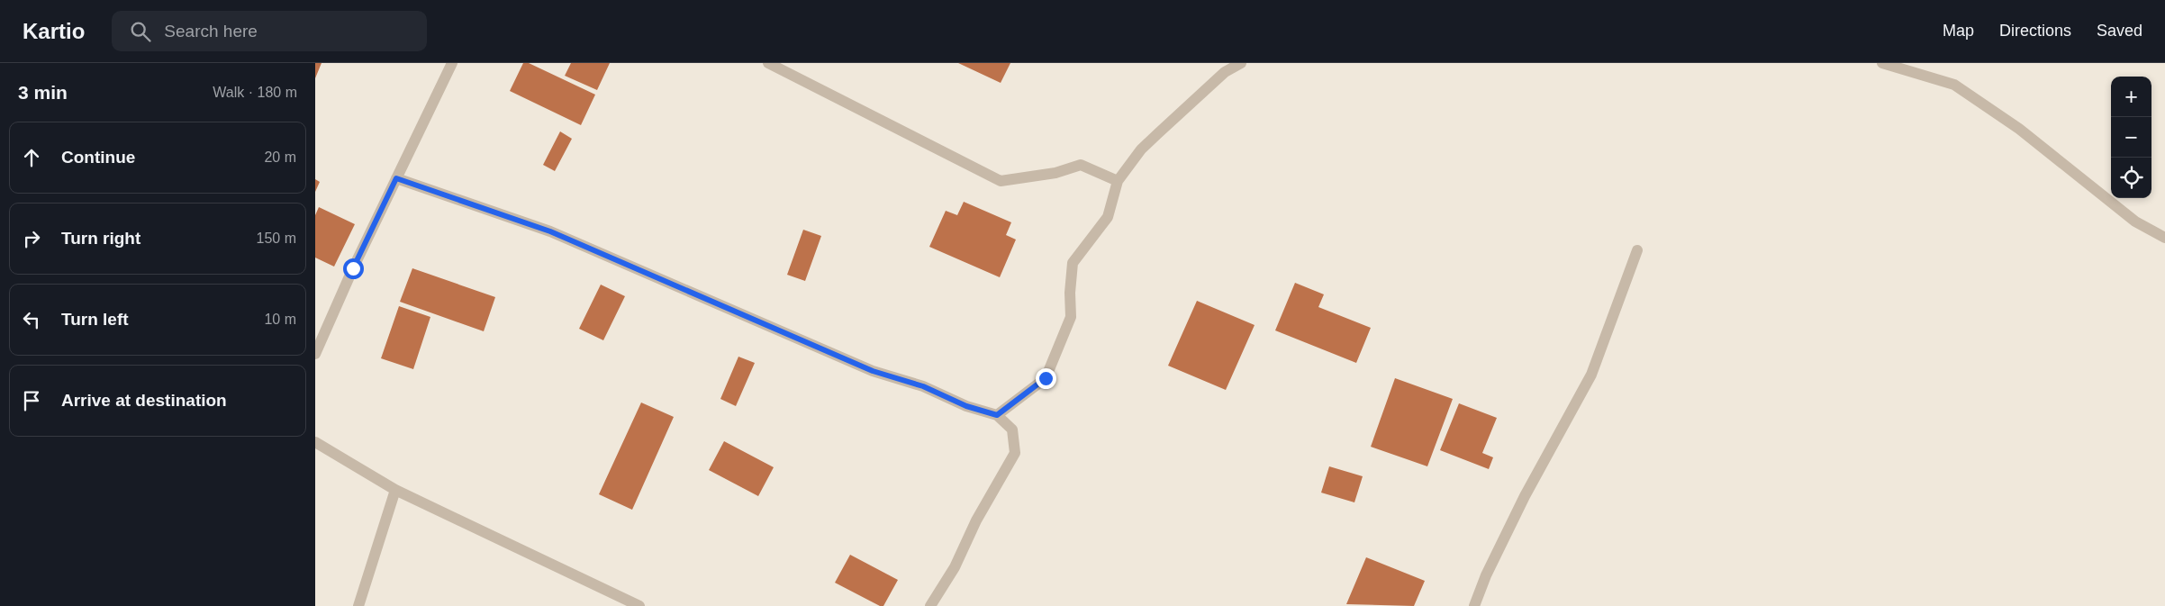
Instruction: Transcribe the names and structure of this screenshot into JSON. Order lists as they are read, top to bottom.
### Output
{
  "page": {
    "header": "Kartio",
    "search": "Search here",
    "nav": ["Map", "Directions", "Saved"],
    "heading": ["3 min", "Walk · 180 m"],
    "map_buttons": ["+", "−"],
    "list": [
      ["Continue", "20 m"],
      ["Turn right", "150 m"],
      ["Turn left", "10 m"],
      "Arrive at destination"
    ]
  }
}
